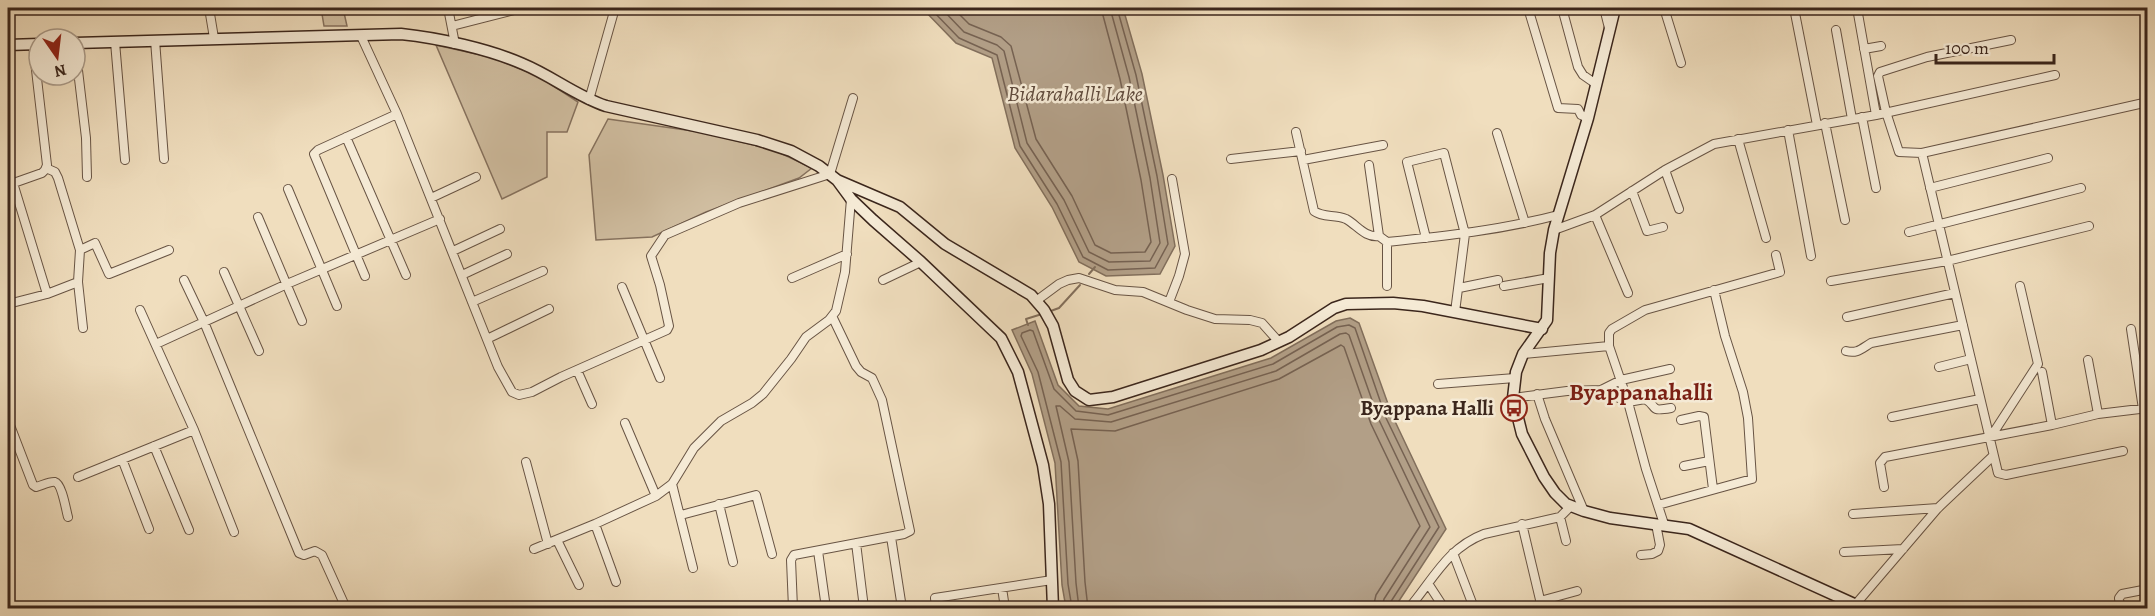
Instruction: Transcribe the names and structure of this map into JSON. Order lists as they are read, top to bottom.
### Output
{
  "districts": ["Byappanahalli"],
  "water": ["Bidarahalli Lake"],
  "places": {
    "bus stop": ["Byappana Halli"]
  },
  "scale_bar": "100 m",
  "north": "bottom"
}
